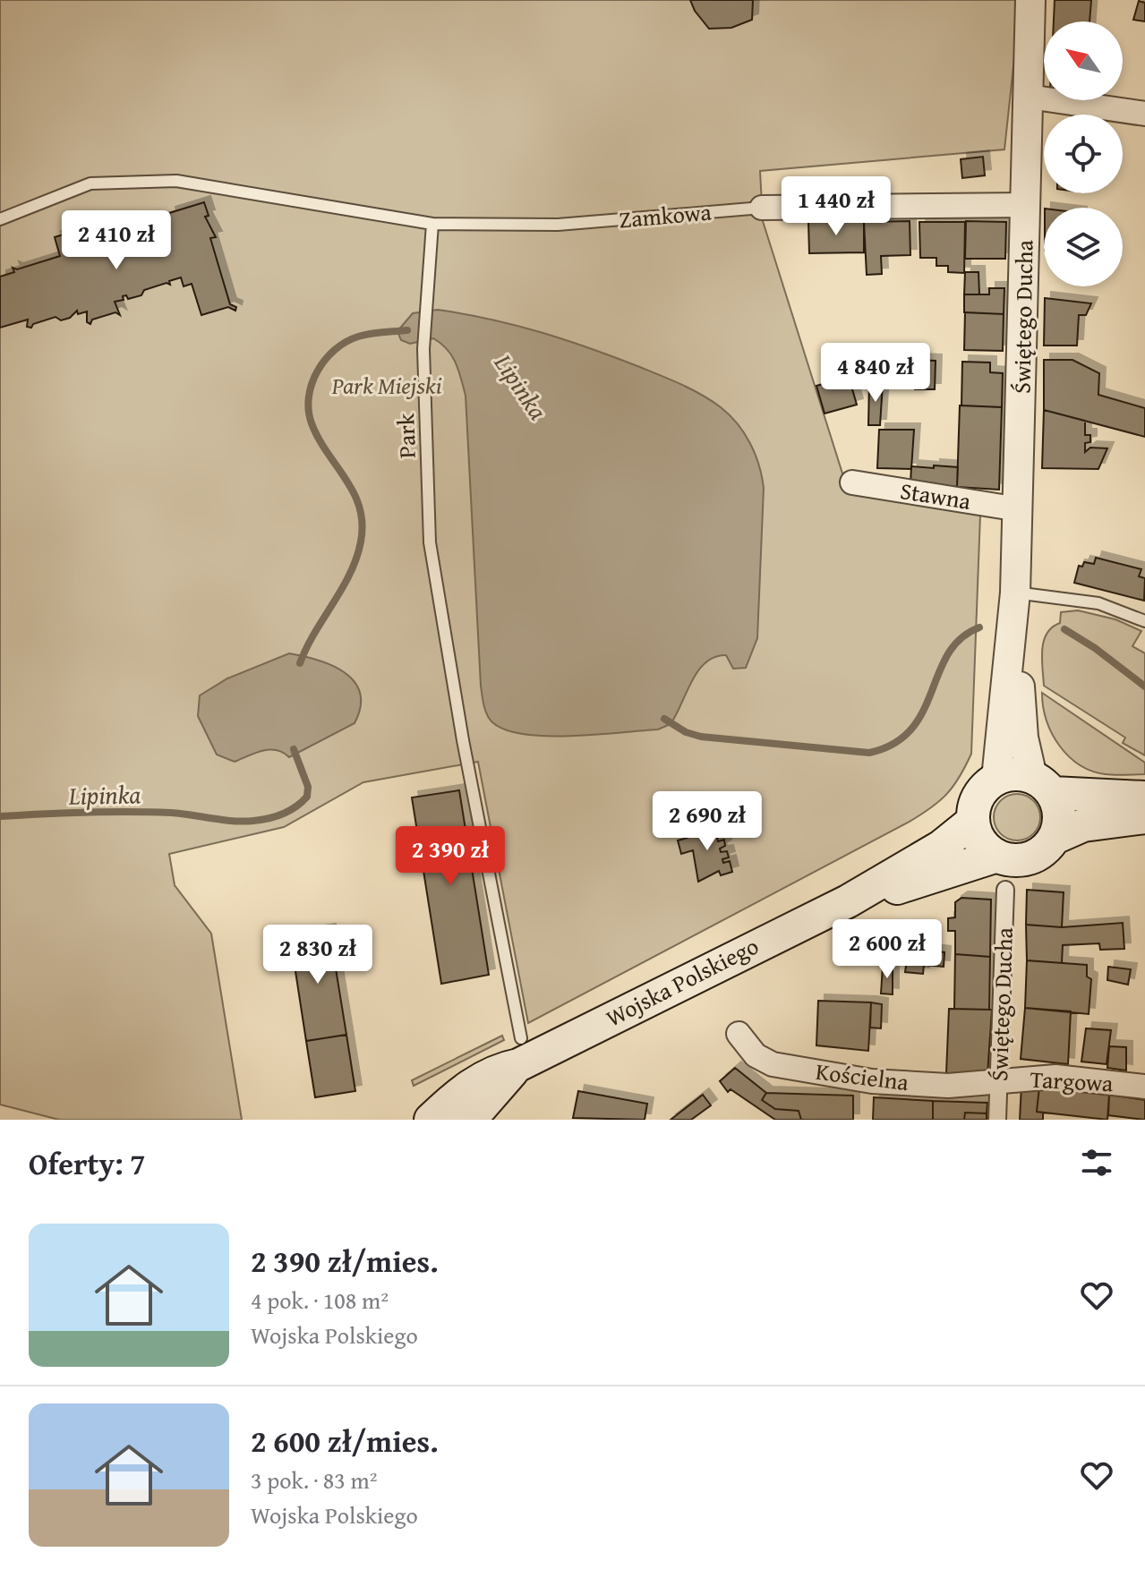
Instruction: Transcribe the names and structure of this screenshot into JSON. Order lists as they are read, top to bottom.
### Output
{
  "streets": {
    "main road": ["Wojska Polskiego"],
    "street": [
      "Zamkowa",
      "Świętego Ducha",
      "Stawna",
      "Kościelna",
      "Targowa"
    ],
    "lane": ["Park"]
  },
  "crossings": [
    ["Zamkowa", "Świętego Ducha"],
    ["Zamkowa", "Park"],
    ["Świętego Ducha", "Stawna"],
    ["Świętego Ducha", "Wojska Polskiego"],
    ["Świętego Ducha", "Kościelna"],
    ["Świętego Ducha", "Targowa"],
    ["Park", "Wojska Polskiego"],
    ["Kościelna", "Targowa"]
  ],
  "water": ["Lipinka"],
  "parks": ["Park Miejski"],
  "north": "top left",
  "page": {
    "price": [
      "1 440 zł",
      "2 410 zł",
      "4 840 zł",
      "2 690 zł",
      "2 390 zł",
      "2 600 zł",
      "2 830 zł"
    ],
    "heading": "Oferty: 7",
    "list": [
      {
        "name": "2 390 zł/mies.",
        "note": "4 pok. · 108 m² · Wojska Polskiego"
      },
      {
        "name": "2 600 zł/mies.",
        "note": "3 pok. · 83 m² · Wojska Polskiego"
      }
    ]
  }
}
